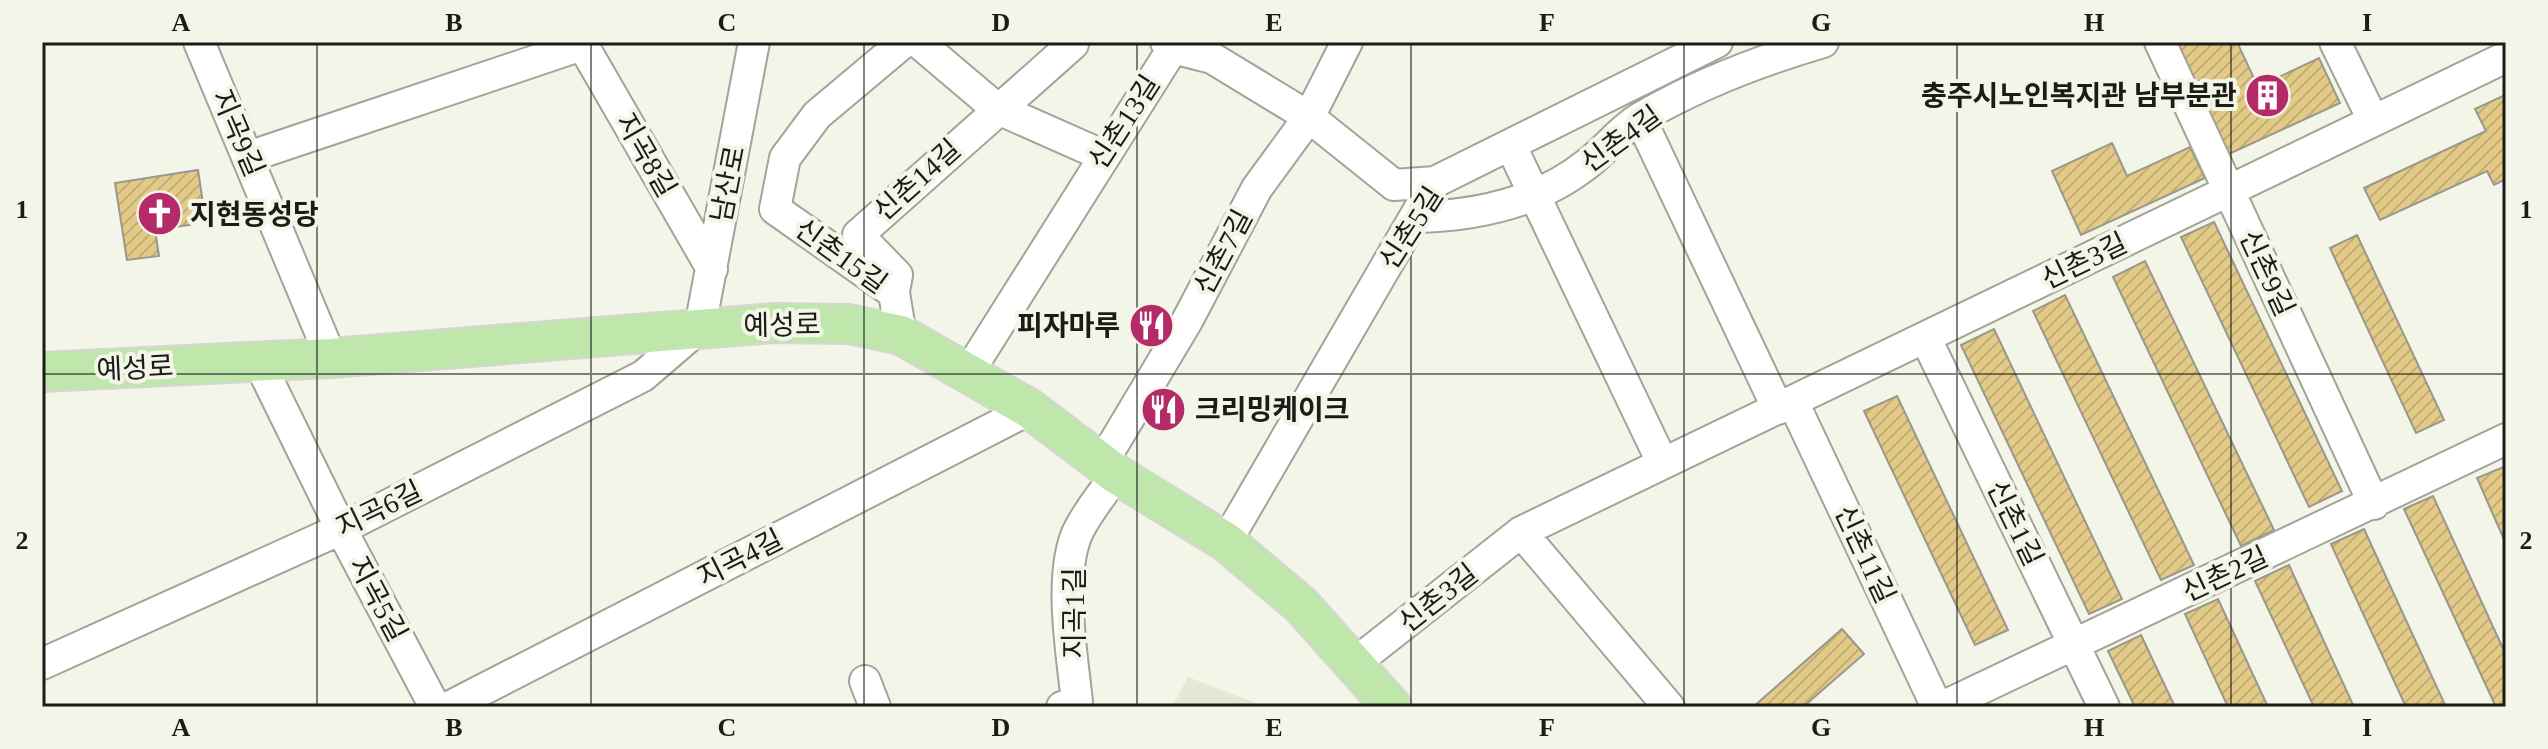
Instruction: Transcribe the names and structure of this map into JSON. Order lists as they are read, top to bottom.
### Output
{
  "streets": {
    "main road": ["예성로"],
    "street": [
      "신촌13길",
      "지곡9길",
      "신촌4길",
      "지곡8길",
      "신촌14길",
      "남산로",
      "신촌5길",
      "신촌7길",
      "신촌15길",
      "신촌3길",
      "신촌9길",
      "지곡6길",
      "신촌1길",
      "신촌11길",
      "지곡4길",
      "신촌2길",
      "지곡5길",
      "지곡1길"
    ]
  },
  "crossings": [
    ["신촌13길", "신촌5길"],
    ["신촌13길", "신촌7길"],
    ["신촌13길", "예성로"],
    ["지곡9길", "예성로"],
    ["신촌4길", "신촌5길"],
    ["신촌4길", "신촌11길"],
    ["지곡8길", "남산로"],
    ["신촌14길", "신촌15길"],
    ["남산로", "예성로"],
    ["남산로", "지곡6길"],
    ["신촌5길", "예성로"],
    ["신촌7길", "예성로"],
    ["신촌7길", "지곡1길"],
    ["신촌15길", "예성로"],
    ["신촌3길", "신촌9길"],
    ["신촌3길", "예성로"],
    ["신촌3길", "신촌1길"],
    ["신촌3길", "신촌11길"],
    ["신촌9길", "신촌2길"],
    ["예성로", "지곡6길"],
    ["예성로", "지곡4길"],
    ["예성로", "지곡5길"],
    ["예성로", "지곡1길"],
    ["지곡6길", "지곡5길"],
    ["신촌1길", "신촌2길"],
    ["신촌11길", "신촌2길"]
  ],
  "places": {
    "building": ["충주시노인복지관 남부분관"],
    "church": ["지현동성당"],
    "restaurant": ["피자마루", "크리밍케이크"]
  },
  "grid": {
    "columns": [
      "A",
      "B",
      "C",
      "D",
      "E",
      "F",
      "G",
      "H",
      "I"
    ],
    "rows": ["1", "2"]
  }
}
